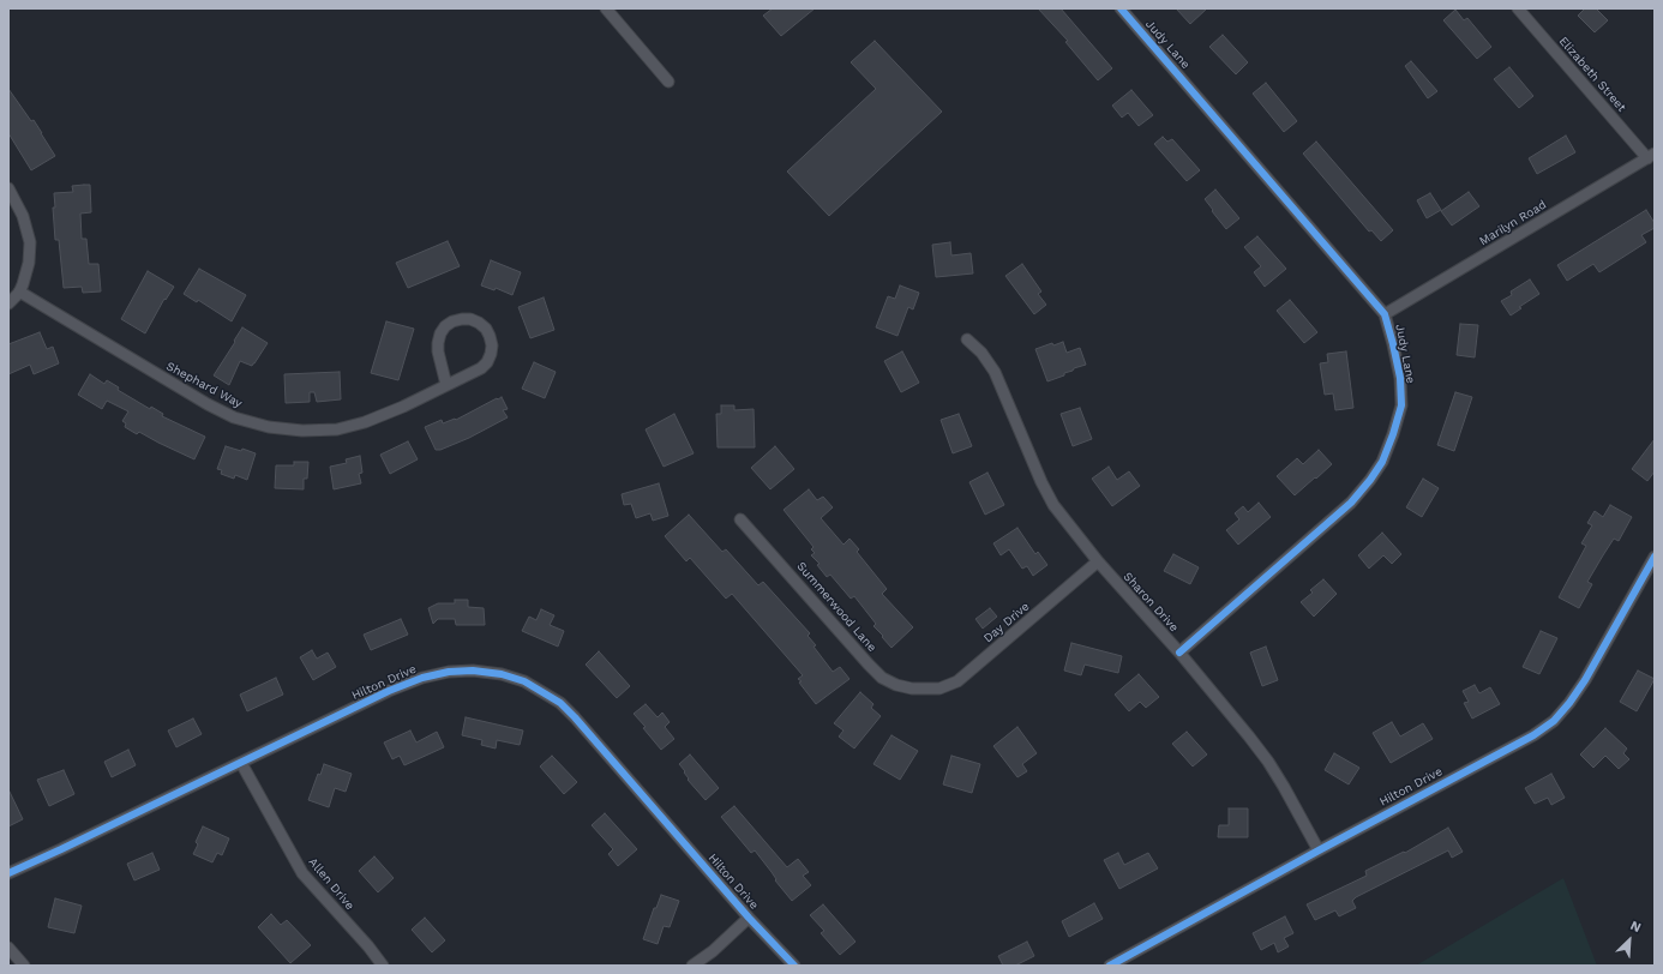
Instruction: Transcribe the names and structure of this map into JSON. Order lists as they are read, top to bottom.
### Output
{
  "streets": {
    "street": [
      "Judy Lane",
      "Elizabeth Street",
      "Marilyn Road",
      "Shephard Way",
      "Sharon Drive",
      "Summerwood Lane",
      "Day Drive",
      "Hilton Drive",
      "Allen Drive"
    ]
  },
  "crossings": [
    ["Judy Lane", "Marilyn Road"],
    ["Judy Lane", "Sharon Drive"],
    ["Elizabeth Street", "Marilyn Road"],
    ["Sharon Drive", "Day Drive"],
    ["Sharon Drive", "Hilton Drive"],
    ["Summerwood Lane", "Day Drive"],
    ["Hilton Drive", "Allen Drive"]
  ],
  "north": "top right"
}
